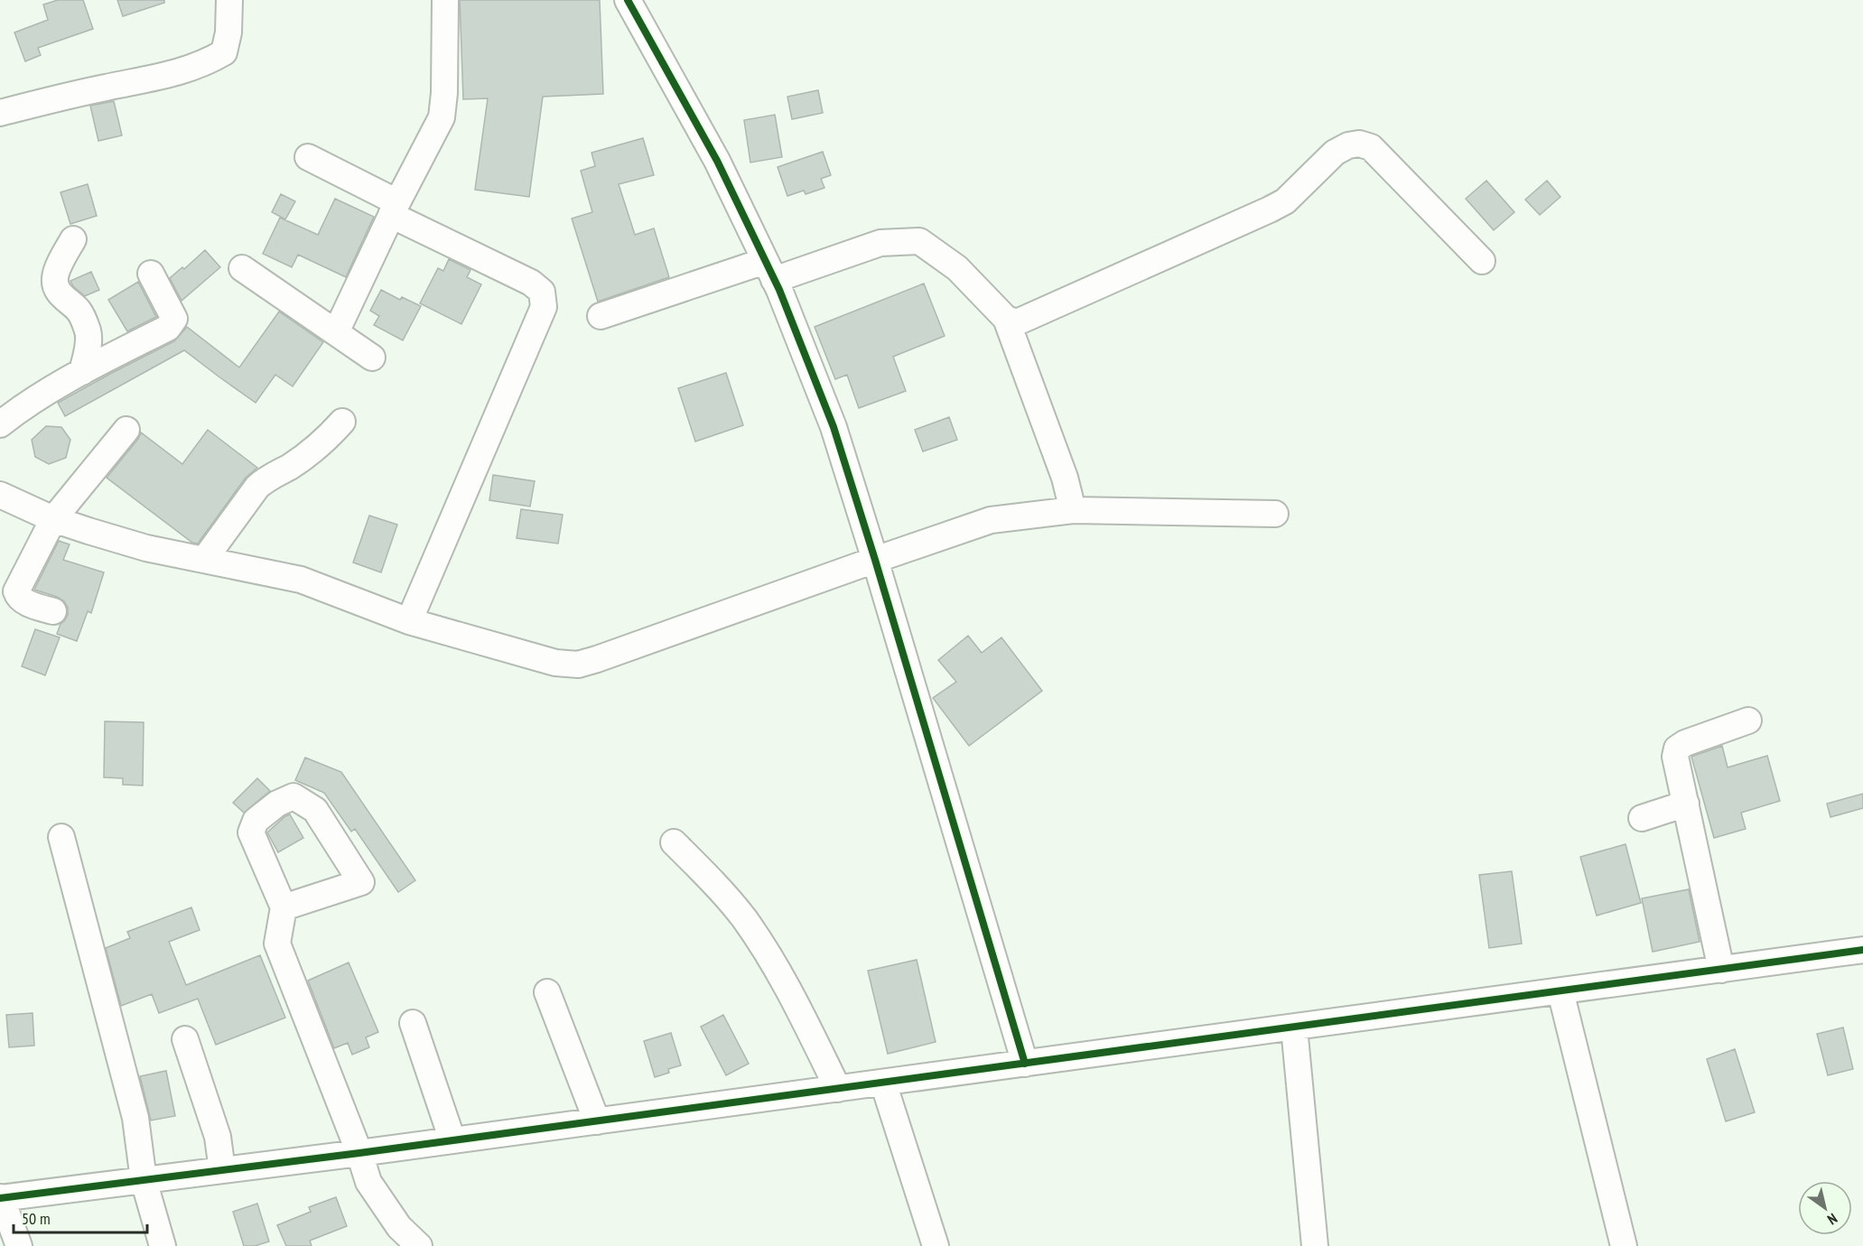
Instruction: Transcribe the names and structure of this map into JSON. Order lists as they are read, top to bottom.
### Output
{
  "scale_bar": "50 m",
  "north": "bottom right"
}
